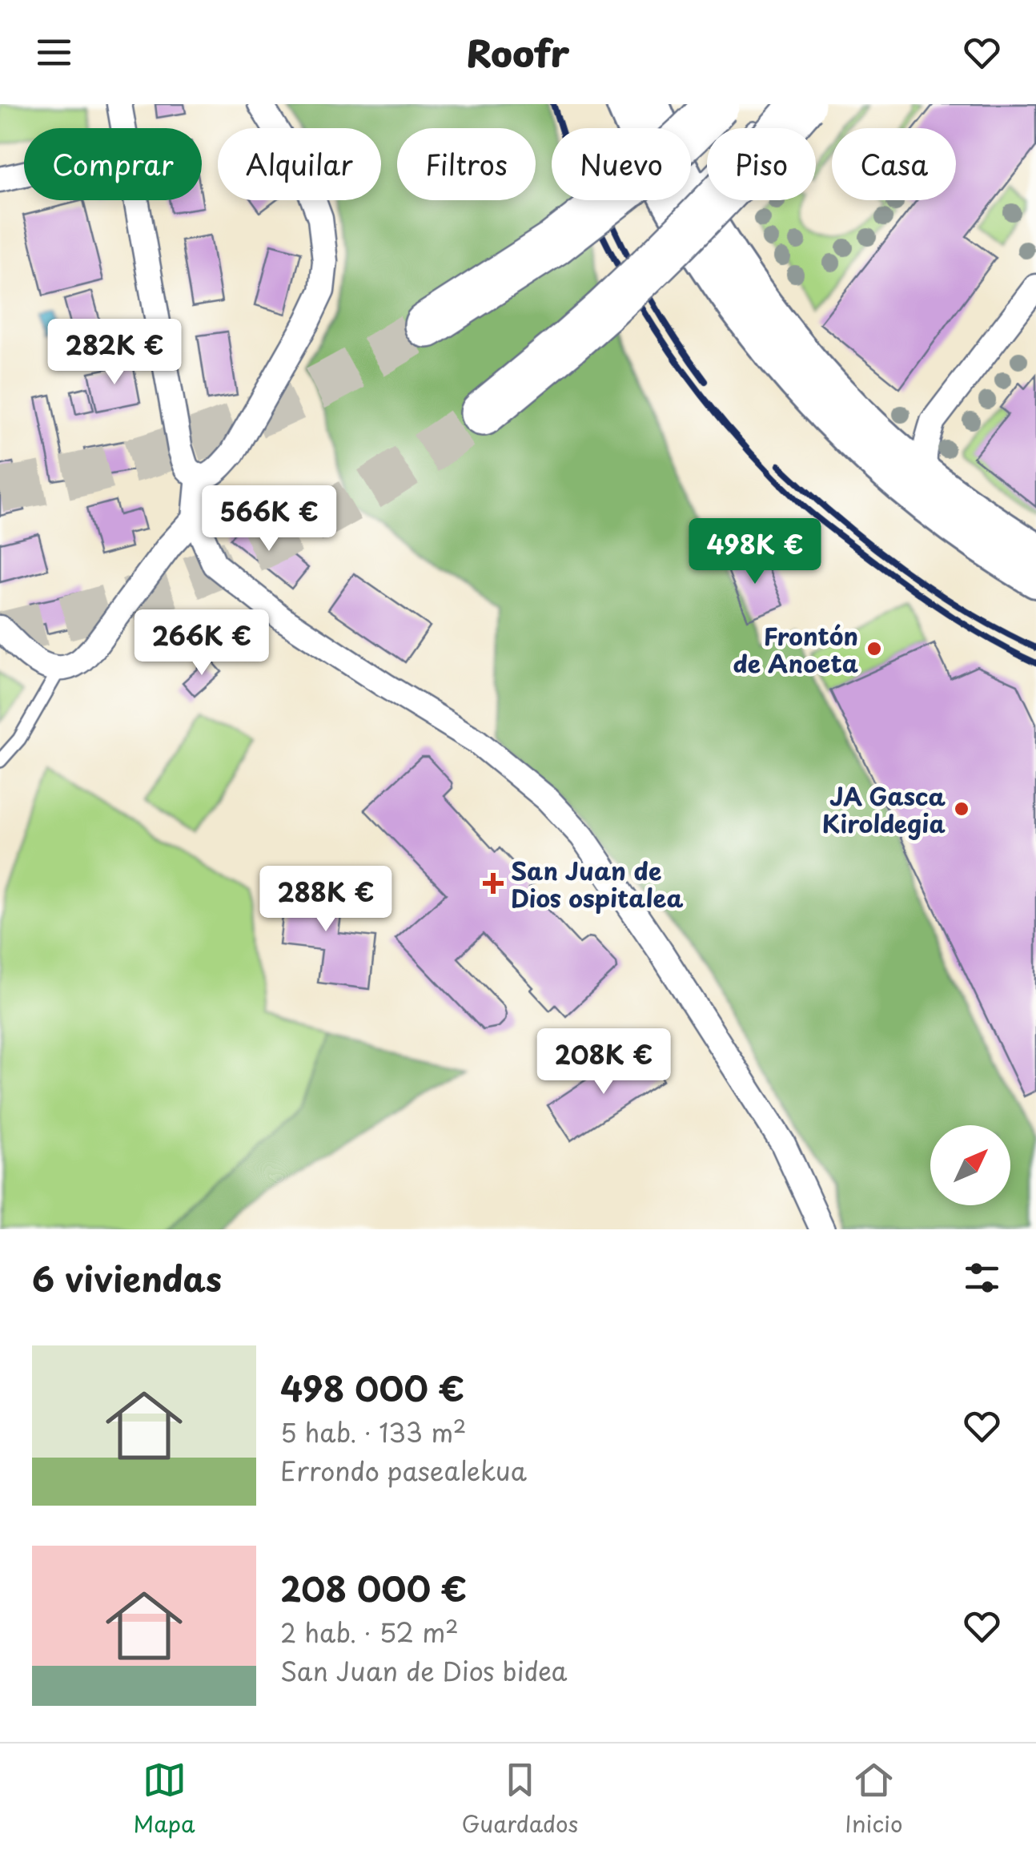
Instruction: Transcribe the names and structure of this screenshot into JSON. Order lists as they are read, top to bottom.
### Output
{
  "places": {
    "other": ["Frontón de Anoeta", "JA Gasca Kiroldegia"],
    "health": ["San Juan de Dios ospitalea"]
  },
  "north": "top right",
  "page": {
    "header": "Roofr",
    "chip": [
      "Comprar",
      "Alquilar",
      "Filtros",
      "Nuevo",
      "Piso",
      "Casa"
    ],
    "price": [
      "282K €",
      "566K €",
      "498K €",
      "266K €",
      "288K €",
      "208K €"
    ],
    "heading": "6 viviendas",
    "list": [
      {
        "name": "498 000 €",
        "note": "5 hab. · 133 m² · Errondo pasealekua"
      },
      {
        "name": "208 000 €",
        "note": "2 hab. · 52 m² · San Juan de Dios bidea"
      }
    ],
    "tabs": ["Mapa", "Guardados", "Inicio"]
  }
}
